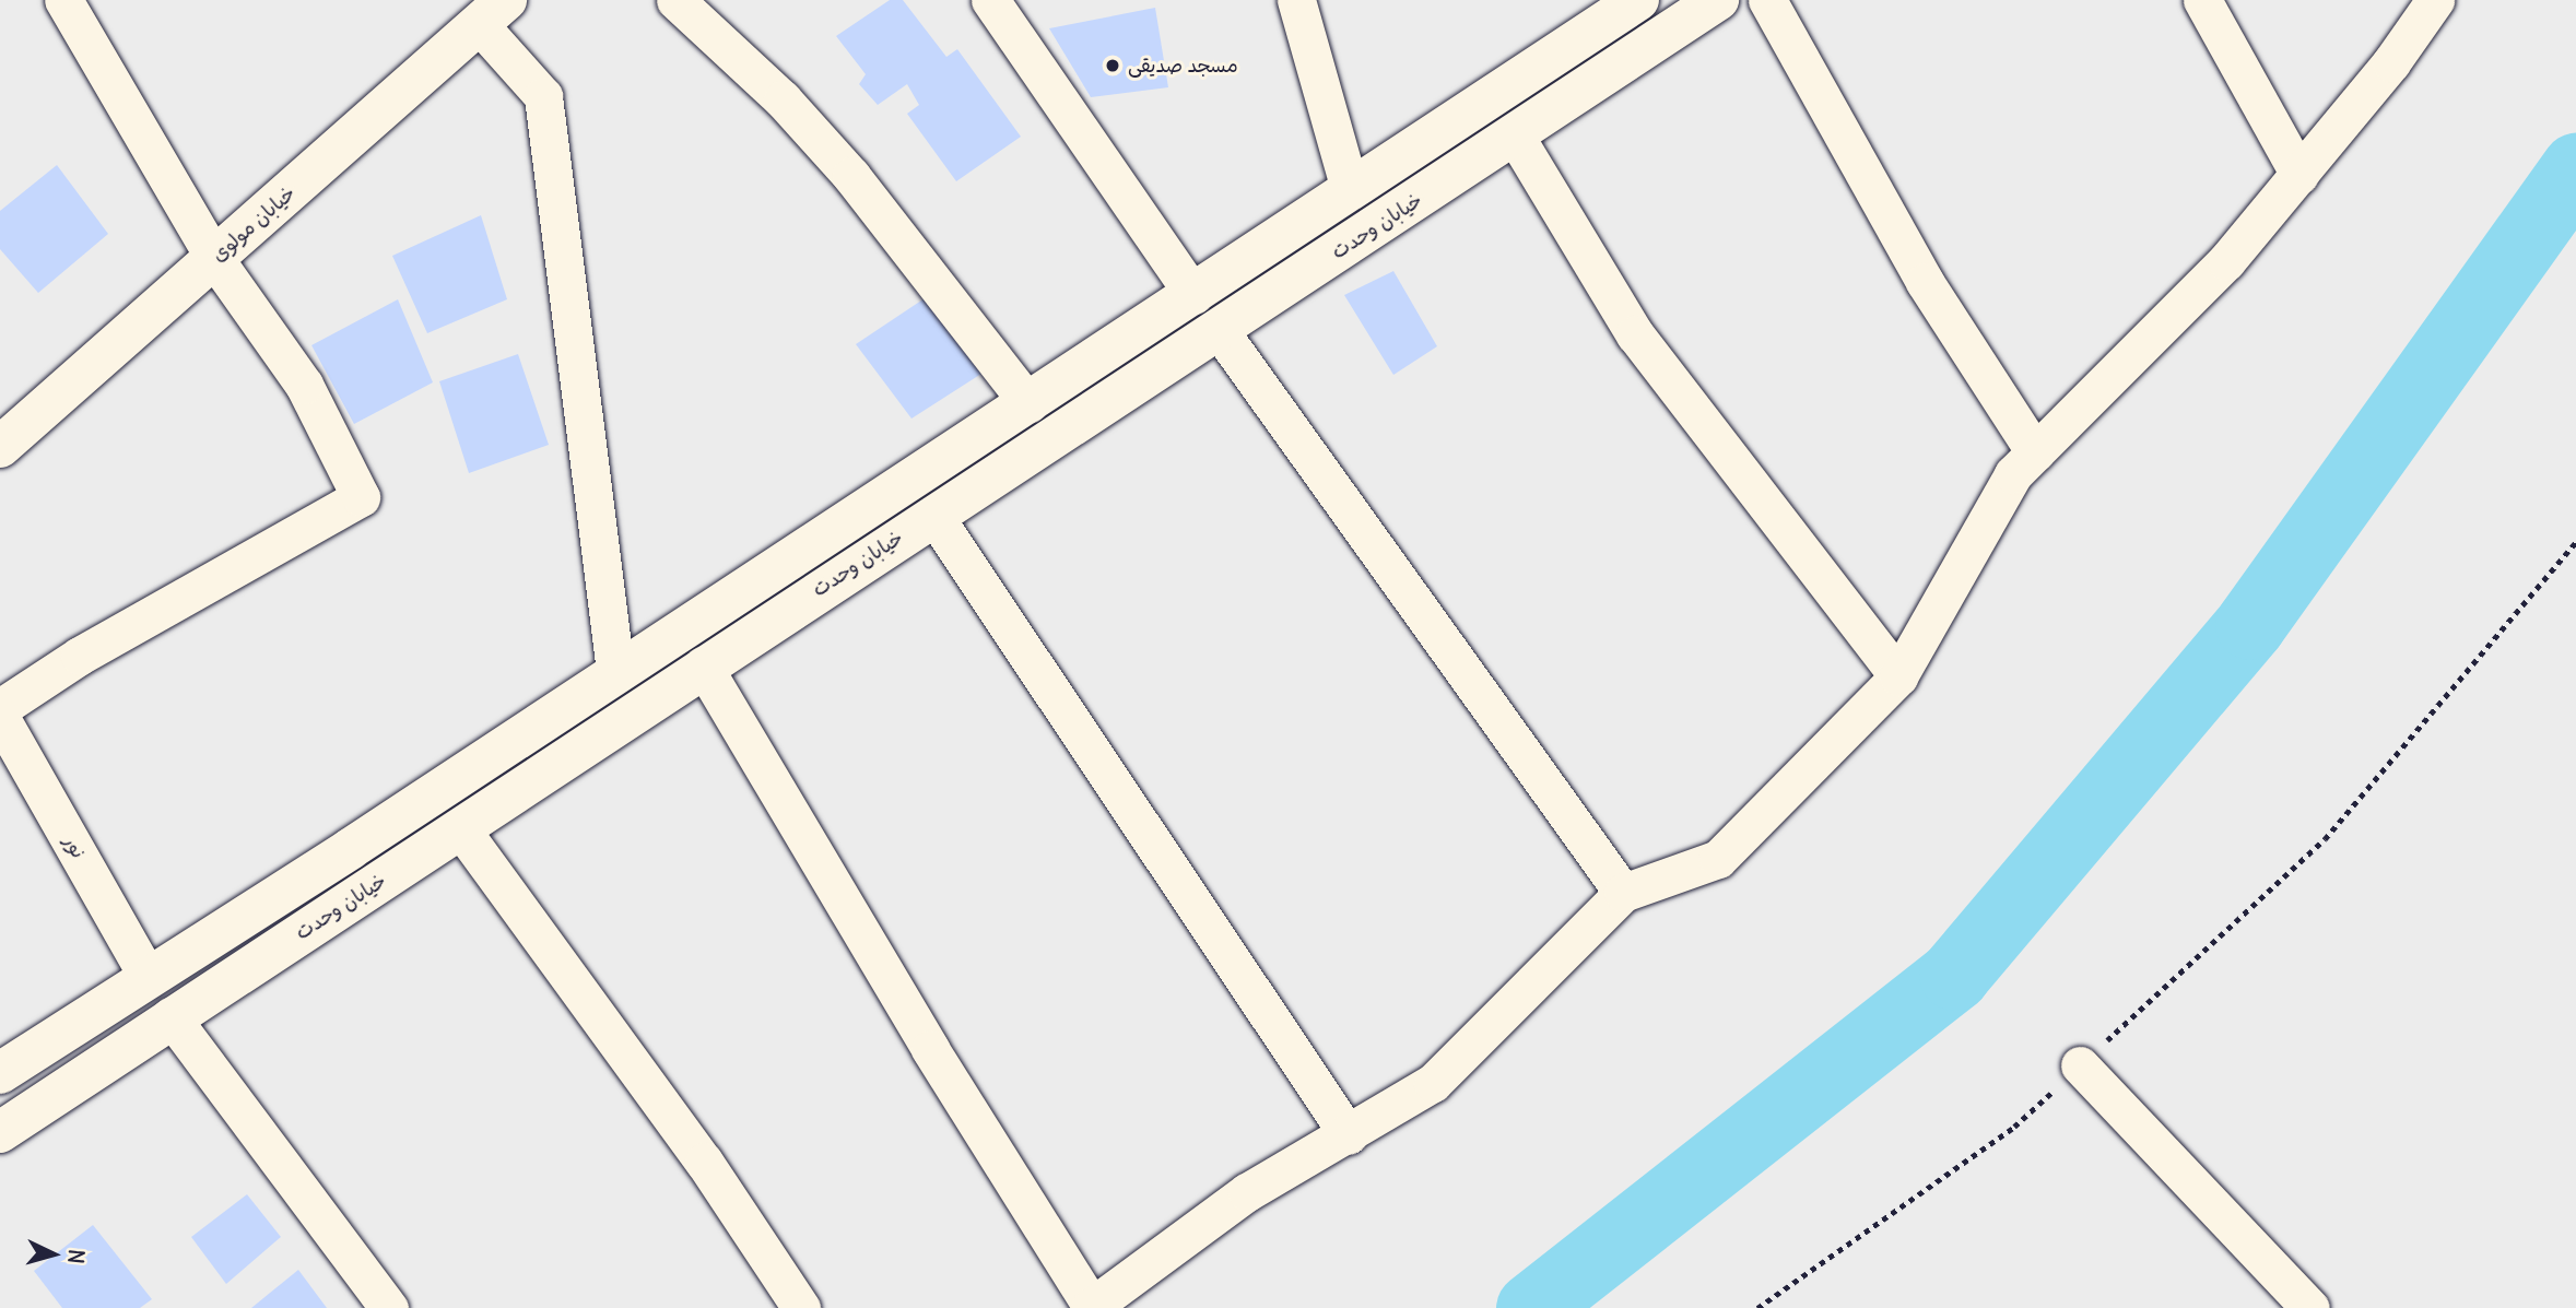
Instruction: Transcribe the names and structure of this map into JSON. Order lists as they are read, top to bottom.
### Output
{
  "streets": {
    "street": ["خیابان مولوی", "خیابان وحدت", "نور"]
  },
  "places": ["مسجد صدیقی"],
  "north": "right"
}
